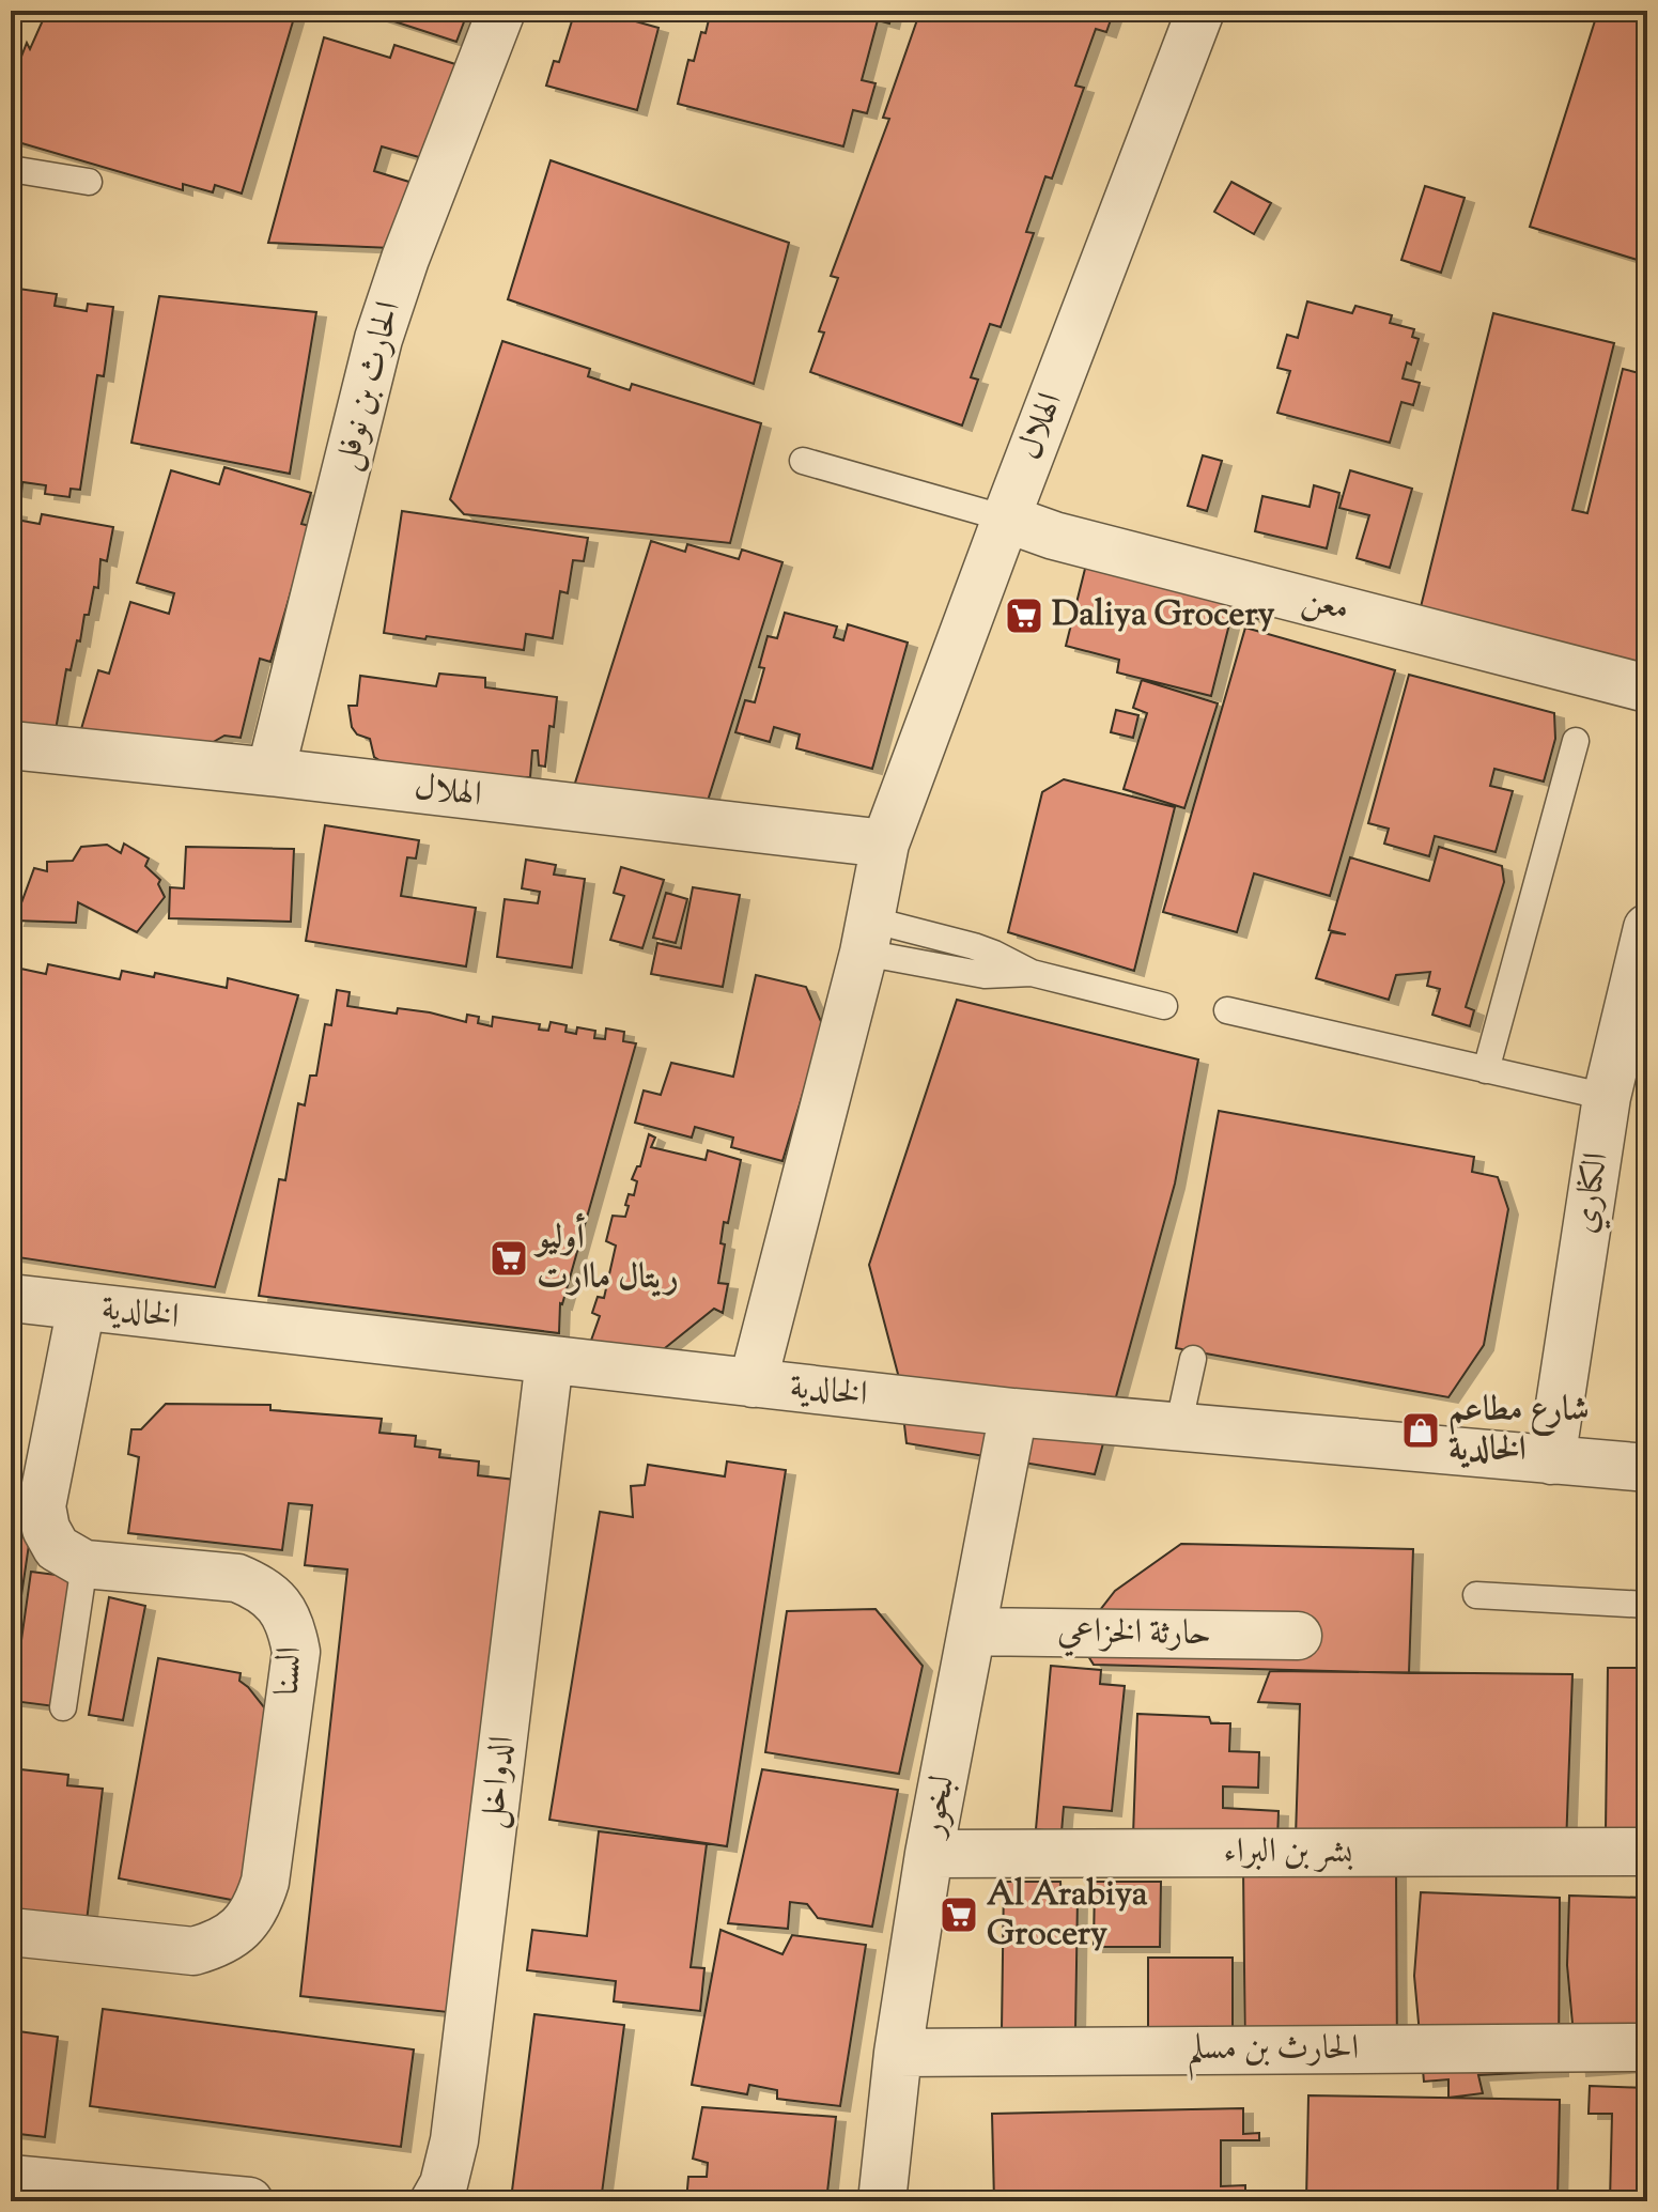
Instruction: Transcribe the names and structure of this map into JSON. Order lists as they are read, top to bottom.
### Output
{
  "streets": {
    "street": [
      "الحارث بن نوفل",
      "الهلال",
      "معن",
      "الكناري",
      "الخالدية",
      "حارثة الخزاعي",
      "السنا",
      "الدواخل",
      "لبخور",
      "بشر بن البراء",
      "الحارث بن مسلم"
    ]
  },
  "crossings": [
    ["الحارث بن نوفل", "الهلال"],
    ["الهلال", "معن"],
    ["الهلال", "الخالدية"],
    ["الكناري", "الخالدية"],
    ["الخالدية", "الدواخل"],
    ["الخالدية", "لبخور"],
    ["حارثة الخزاعي", "لبخور"],
    ["لبخور", "بشر بن البراء"],
    ["لبخور", "الحارث بن مسلم"]
  ],
  "places": {
    "supermarket": ["Daliya Grocery", "أوليو ريتال ماارت", "Al Arabiya Grocery"],
    "shop": ["شارع مطاعم الخالدية"]
  }
}
